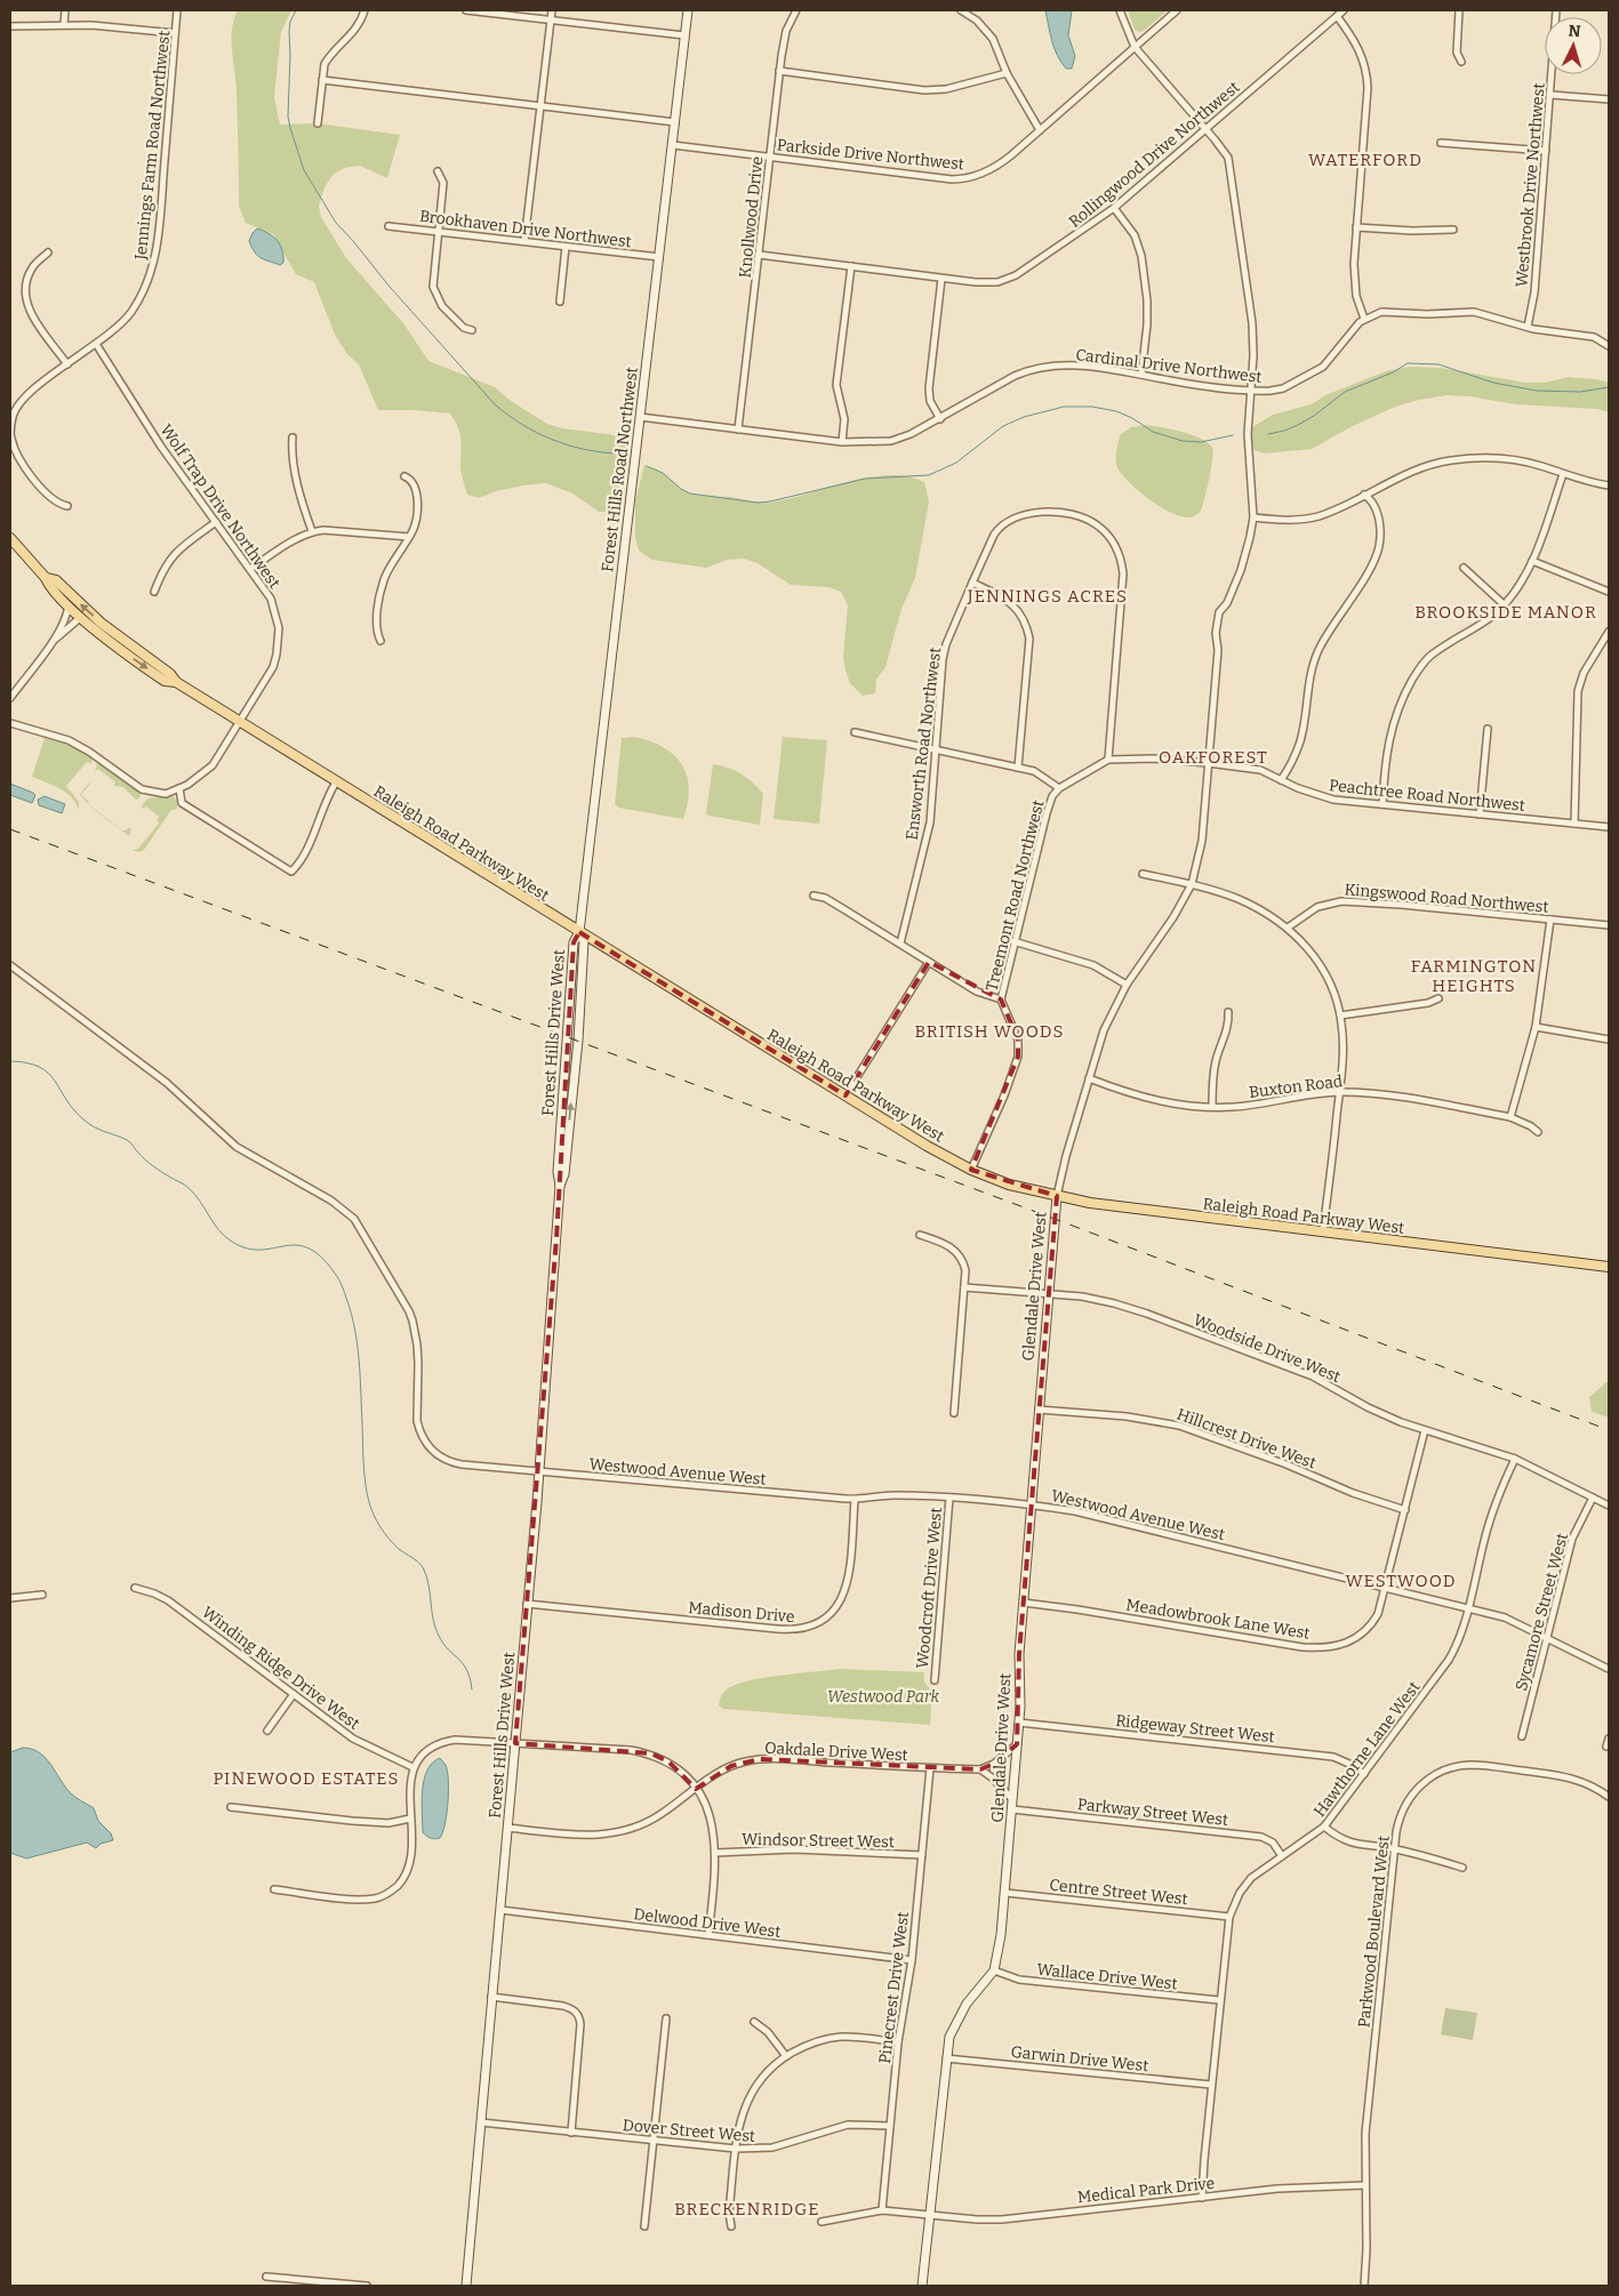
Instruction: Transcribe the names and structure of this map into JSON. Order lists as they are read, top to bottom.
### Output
{
  "streets": {
    "main road": [
      "Forest Hills Road Northwest",
      "Raleigh Road Parkway West",
      "Forest Hills Drive West",
      "Glendale Drive West"
    ],
    "street": [
      "Jennings Farm Road Northwest",
      "Parkside Drive Northwest",
      "Rollingwood Drive Northwest",
      "Westbrook Drive Northwest",
      "Knollwood Drive",
      "Brookhaven Drive Northwest",
      "Cardinal Drive Northwest",
      "Wolf Trap Drive Northwest",
      "Ensworth Road Northwest",
      "Peachtree Road Northwest",
      "Treemont Road Northwest",
      "Kingswood Road Northwest",
      "Buxton Road",
      "Woodside Drive West",
      "Hillcrest Drive West",
      "Westwood Avenue West",
      "Woodcroft Drive West",
      "Madison Drive",
      "Sycamore Street West",
      "Meadowbrook Lane West",
      "Winding Ridge Drive West",
      "Ridgeway Street West",
      "Hawthorne Lane West",
      "Oakdale Drive West",
      "Parkway Street West",
      "Windsor Street West",
      "Centre Street West",
      "Delwood Drive West",
      "Parkwood Boulevard West",
      "Wallace Drive West",
      "Pinecrest Drive West",
      "Garwin Drive West",
      "Dover Street West",
      "Medical Park Drive"
    ]
  },
  "crossings": [
    ["Jennings Farm Road Northwest", "Wolf Trap Drive Northwest"],
    ["Parkside Drive Northwest", "Knollwood Drive"],
    ["Parkside Drive Northwest", "Forest Hills Road Northwest"],
    ["Rollingwood Drive Northwest", "Knollwood Drive"],
    ["Knollwood Drive", "Cardinal Drive Northwest"],
    ["Brookhaven Drive Northwest", "Forest Hills Road Northwest"],
    ["Cardinal Drive Northwest", "Forest Hills Road Northwest"],
    ["Forest Hills Road Northwest", "Raleigh Road Parkway West"],
    ["Forest Hills Road Northwest", "Forest Hills Drive West"],
    ["Wolf Trap Drive Northwest", "Raleigh Road Parkway West"],
    ["Ensworth Road Northwest", "Peachtree Road Northwest"],
    ["Peachtree Road Northwest", "Treemont Road Northwest"],
    ["Raleigh Road Parkway West", "Treemont Road Northwest"],
    ["Raleigh Road Parkway West", "Forest Hills Drive West"],
    ["Raleigh Road Parkway West", "Glendale Drive West"],
    ["Forest Hills Drive West", "Westwood Avenue West"],
    ["Forest Hills Drive West", "Madison Drive"],
    ["Forest Hills Drive West", "Oakdale Drive West"],
    ["Forest Hills Drive West", "Delwood Drive West"],
    ["Forest Hills Drive West", "Dover Street West"],
    ["Glendale Drive West", "Woodside Drive West"],
    ["Glendale Drive West", "Hillcrest Drive West"],
    ["Glendale Drive West", "Westwood Avenue West"],
    ["Glendale Drive West", "Meadowbrook Lane West"],
    ["Glendale Drive West", "Ridgeway Street West"],
    ["Glendale Drive West", "Parkway Street West"],
    ["Glendale Drive West", "Centre Street West"],
    ["Glendale Drive West", "Wallace Drive West"],
    ["Glendale Drive West", "Garwin Drive West"],
    ["Glendale Drive West", "Medical Park Drive"],
    ["Woodside Drive West", "Sycamore Street West"],
    ["Woodside Drive West", "Meadowbrook Lane West"],
    ["Woodside Drive West", "Hawthorne Lane West"],
    ["Hillcrest Drive West", "Meadowbrook Lane West"],
    ["Westwood Avenue West", "Woodcroft Drive West"],
    ["Westwood Avenue West", "Madison Drive"],
    ["Westwood Avenue West", "Sycamore Street West"],
    ["Westwood Avenue West", "Meadowbrook Lane West"],
    ["Westwood Avenue West", "Hawthorne Lane West"],
    ["Ridgeway Street West", "Hawthorne Lane West"],
    ["Hawthorne Lane West", "Parkway Street West"],
    ["Hawthorne Lane West", "Centre Street West"],
    ["Hawthorne Lane West", "Wallace Drive West"],
    ["Hawthorne Lane West", "Garwin Drive West"],
    ["Hawthorne Lane West", "Medical Park Drive"],
    ["Oakdale Drive West", "Pinecrest Drive West"],
    ["Windsor Street West", "Pinecrest Drive West"],
    ["Delwood Drive West", "Pinecrest Drive West"],
    ["Parkwood Boulevard West", "Medical Park Drive"],
    ["Pinecrest Drive West", "Dover Street West"],
    ["Pinecrest Drive West", "Medical Park Drive"]
  ],
  "districts": [
    "WATERFORD",
    "JENNINGS ACRES",
    "BROOKSIDE MANOR",
    "OAKFOREST",
    "FARMINGTON HEIGHTS",
    "BRITISH WOODS",
    "WESTWOOD",
    "PINEWOOD ESTATES",
    "BRECKENRIDGE"
  ],
  "parks": ["Westwood Park"],
  "north": "top"
}
